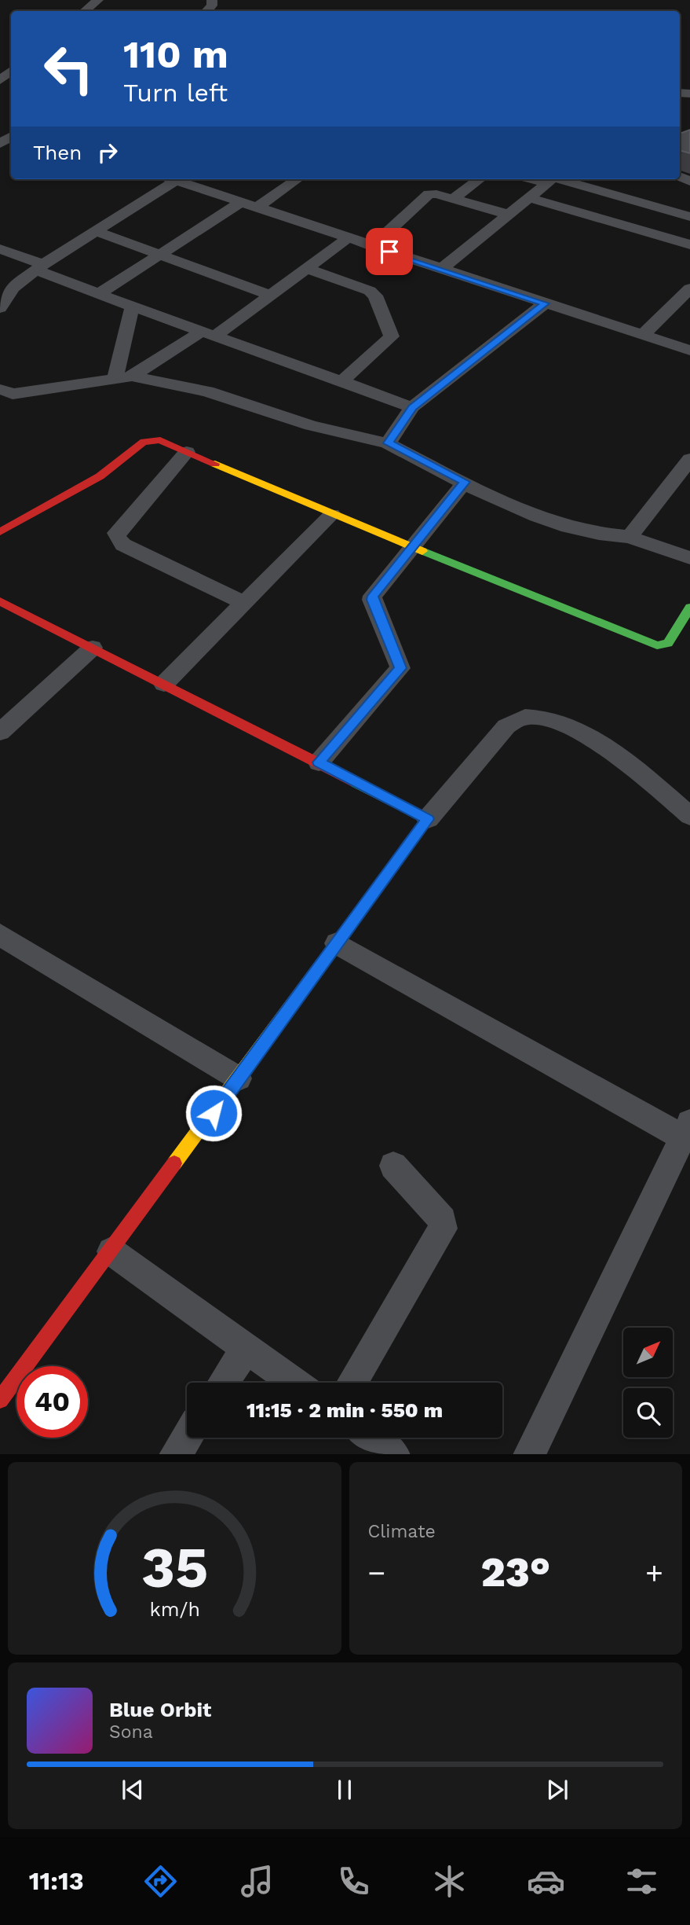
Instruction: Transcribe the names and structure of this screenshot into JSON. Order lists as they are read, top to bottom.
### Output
{
  "north": "top right",
  "page": {
    "turn": ["110 m", "Turn left"],
    "then": "Then",
    "limit": "40",
    "trip": "11:15 · 2 min · 550 m",
    "tile": "Climate",
    "heat": ["−", "23°", "+"],
    "song": ["Blue Orbit", "Sona"],
    "tabs": "11:13",
    "gauge": ["35", "km/h"]
  }
}
